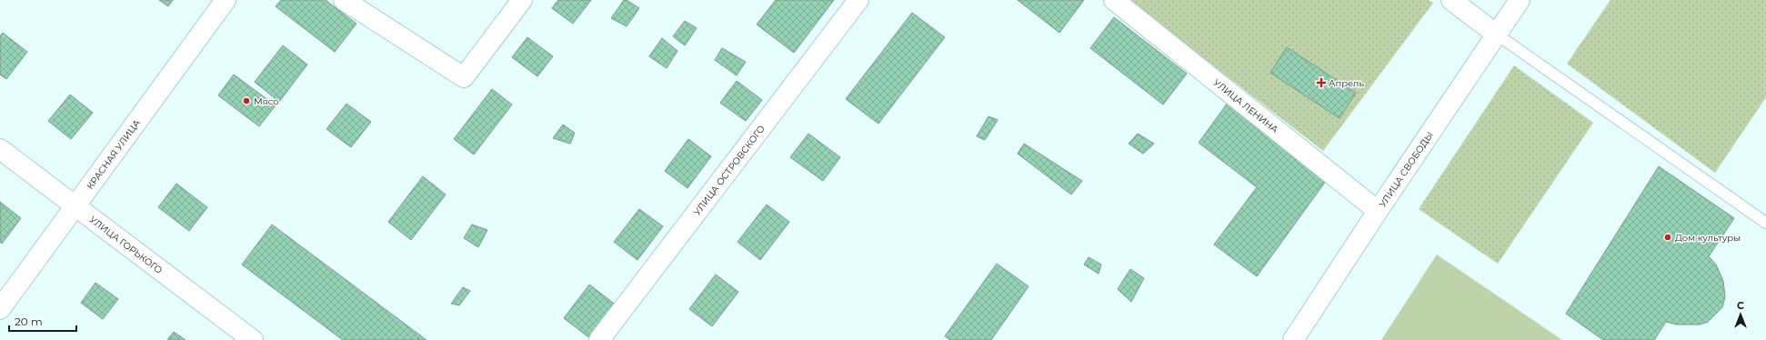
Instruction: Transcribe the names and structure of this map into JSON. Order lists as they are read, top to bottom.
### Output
{
  "streets": {
    "street": [
      "УЛИЦА ЛЕНИНА",
      "КРАСНАЯ УЛИЦА",
      "УЛИЦА СВОБОДЫ",
      "УЛИЦА ОСТРОВСКОГО",
      "УЛИЦА ГОРЬКОГО"
    ]
  },
  "crossings": [
    ["УЛИЦА ЛЕНИНА", "УЛИЦА СВОБОДЫ"],
    ["КРАСНАЯ УЛИЦА", "УЛИЦА ГОРЬКОГО"]
  ],
  "places": {
    "health": ["Апрель"],
    "other": ["Мясо", "Дом культуры"]
  },
  "scale_bar": "20 m",
  "north": "top"
}
